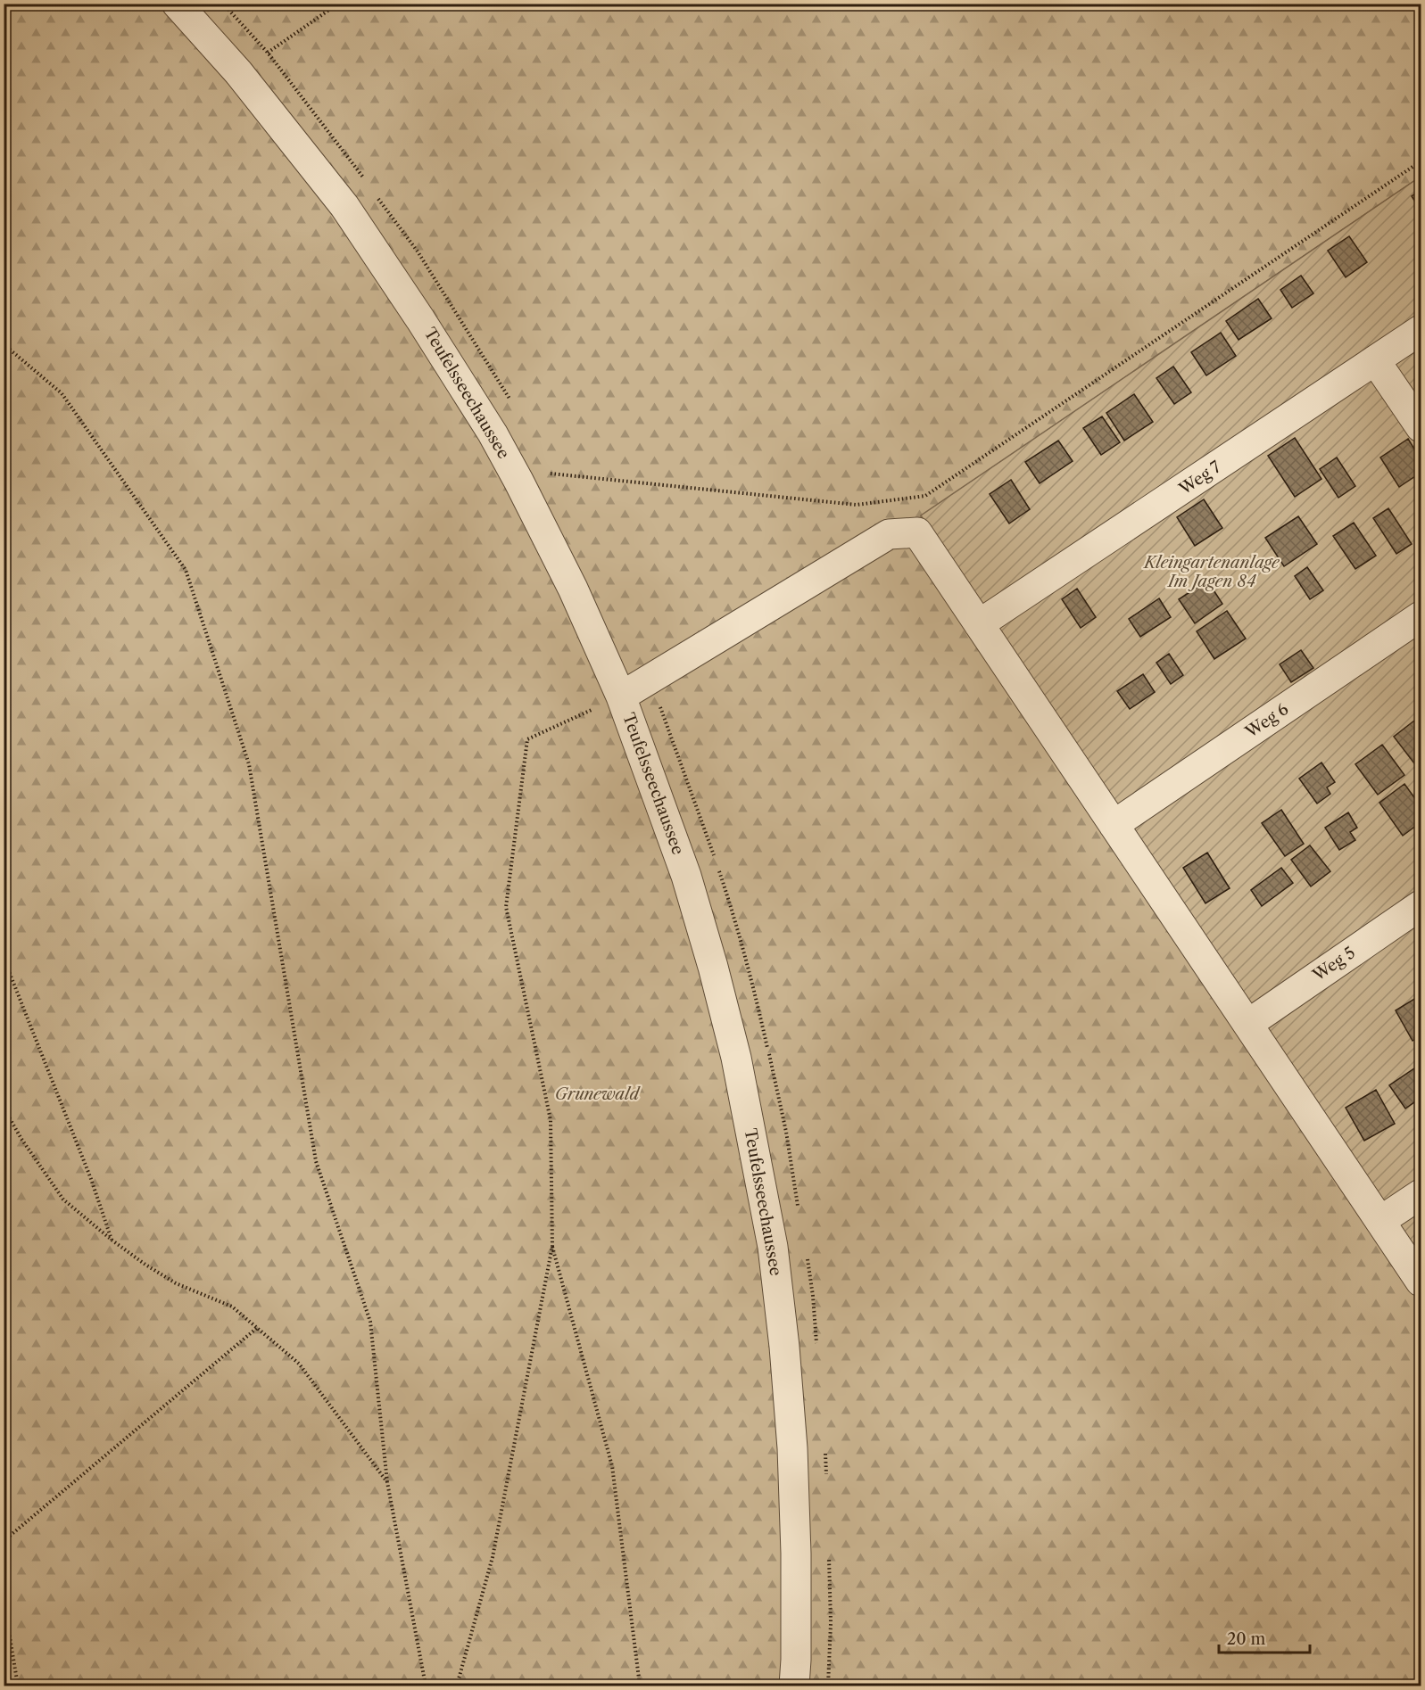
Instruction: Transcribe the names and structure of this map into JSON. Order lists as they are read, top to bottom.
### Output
{
  "streets": {
    "street": [
      "Teufelsseechaussee",
      "Weg 7",
      "Weg 6",
      "Weg 5"
    ]
  },
  "parks": ["Kleingartenanlage Im Jagen 84", "Grunewald"],
  "scale_bar": "20 m"
}
